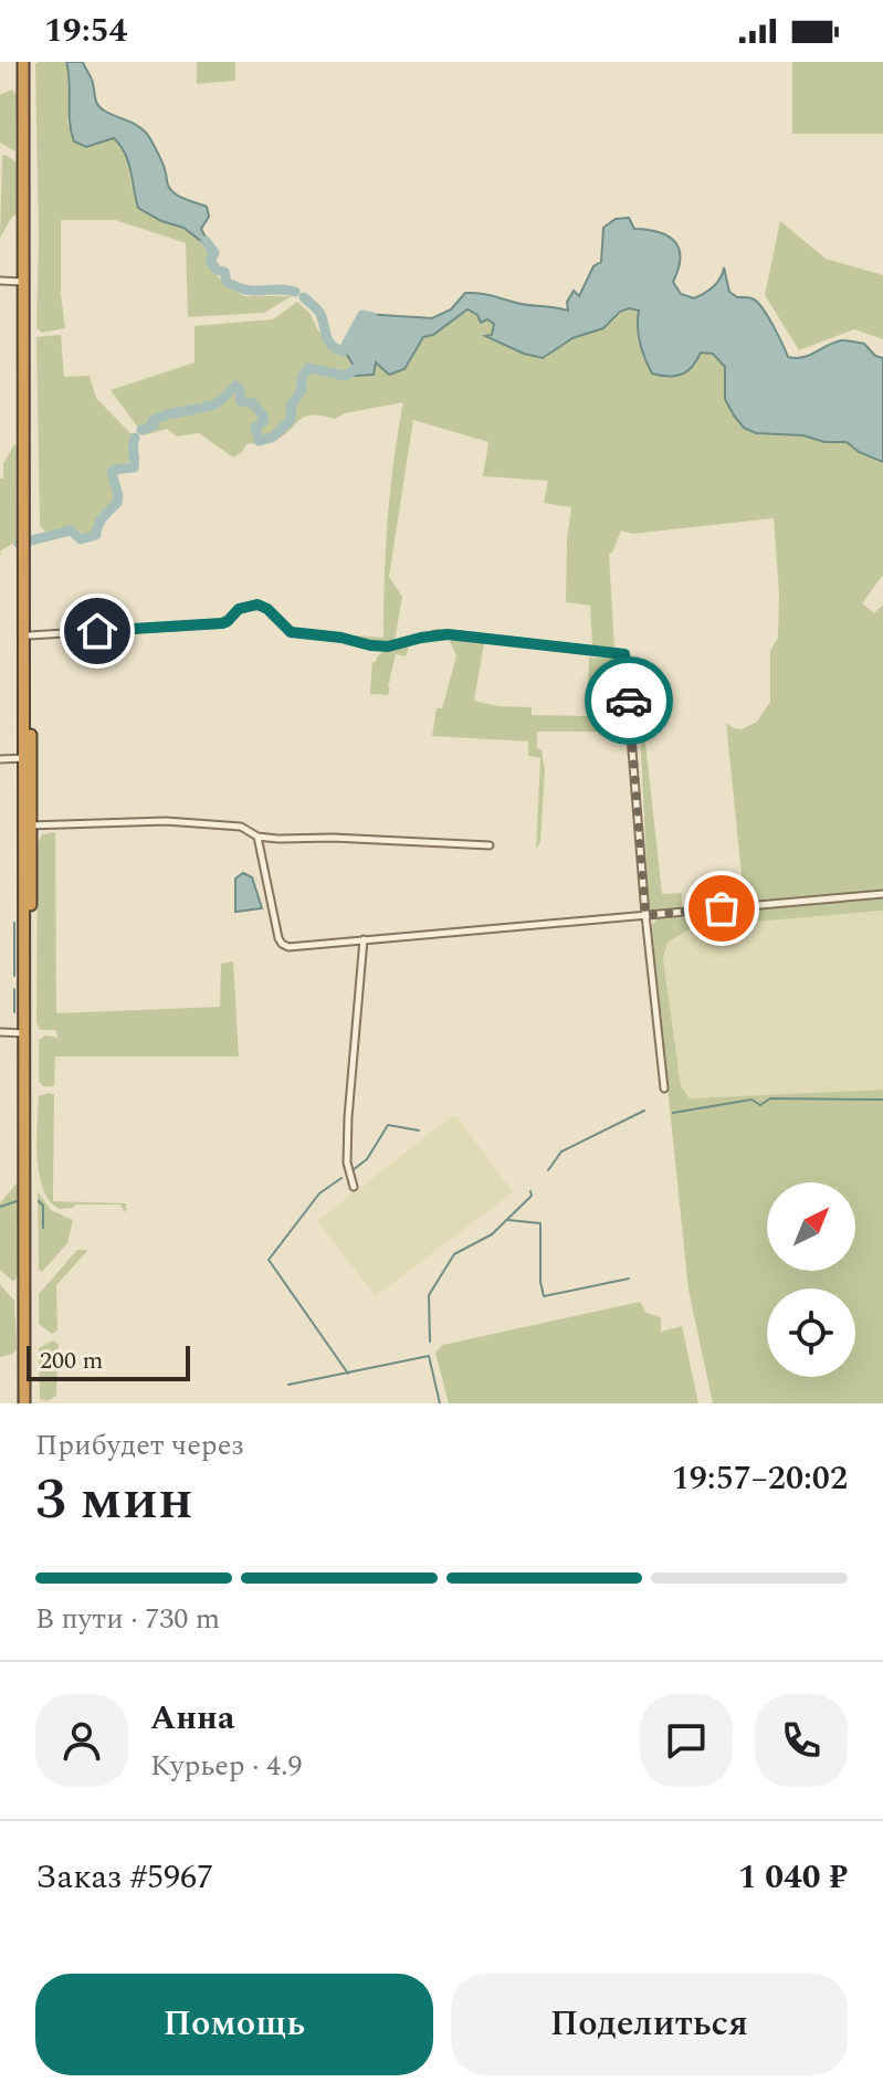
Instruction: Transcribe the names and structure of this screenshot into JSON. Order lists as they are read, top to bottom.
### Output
{
  "scale_bar": "200 m",
  "north": "top right",
  "page": {
    "status": "19:54",
    "scale": "200 m",
    "heading": ["3 мин", "Прибудет через", "19:57–20:02"],
    "panel": [
      "Анна",
      "Курьер · 4.9",
      "Заказ #5967",
      "1 040 ₽"
    ],
    "bar": "В пути · 730 m",
    "buttons": ["Помощь", "Поделиться"]
  }
}
